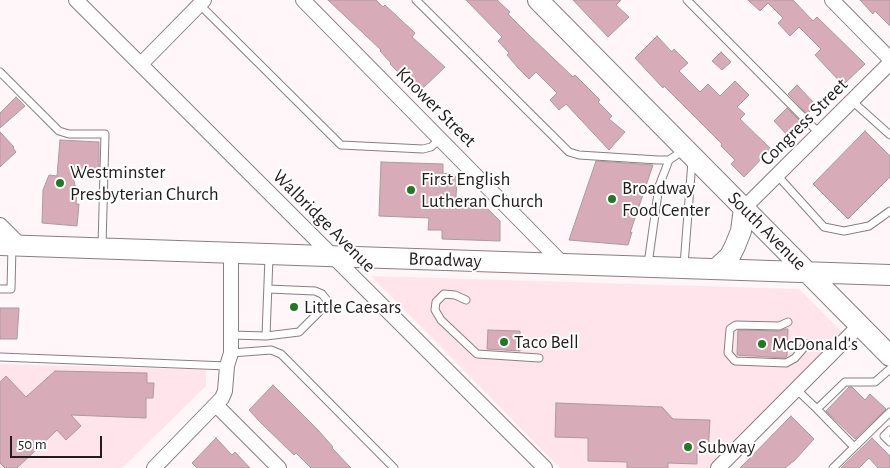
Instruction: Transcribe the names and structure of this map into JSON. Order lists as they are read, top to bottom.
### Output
{
  "streets": {
    "street": [
      "Knower Street",
      "Congress Street",
      "Walbridge Avenue",
      "South Avenue",
      "Broadway"
    ]
  },
  "crossings": [
    ["Knower Street", "Broadway"],
    ["Congress Street", "South Avenue"],
    ["Walbridge Avenue", "Broadway"],
    ["South Avenue", "Broadway"]
  ],
  "places": [
    "Westminster Presbyterian Church",
    "First English Lutheran Church",
    "Broadway Food Center",
    "Little Caesars",
    "Taco Bell",
    "McDonald's",
    "Subway"
  ],
  "scale_bar": "50 m"
}
